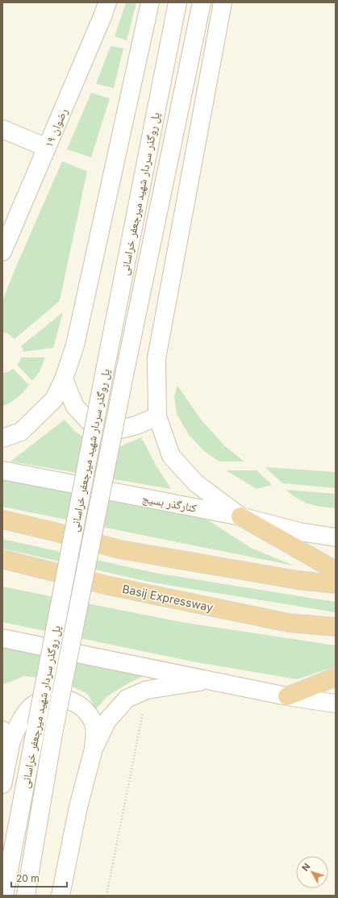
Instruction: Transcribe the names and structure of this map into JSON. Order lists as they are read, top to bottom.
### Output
{
  "streets": {
    "highway": ["Basij Expressway"],
    "main road": ["رضوان ۱۹", "پل روگذر سردار شهید میرجعفر خراسانی", "کنارگذر بسیج"]
  },
  "scale_bar": "20 m",
  "north": "top left"
}
